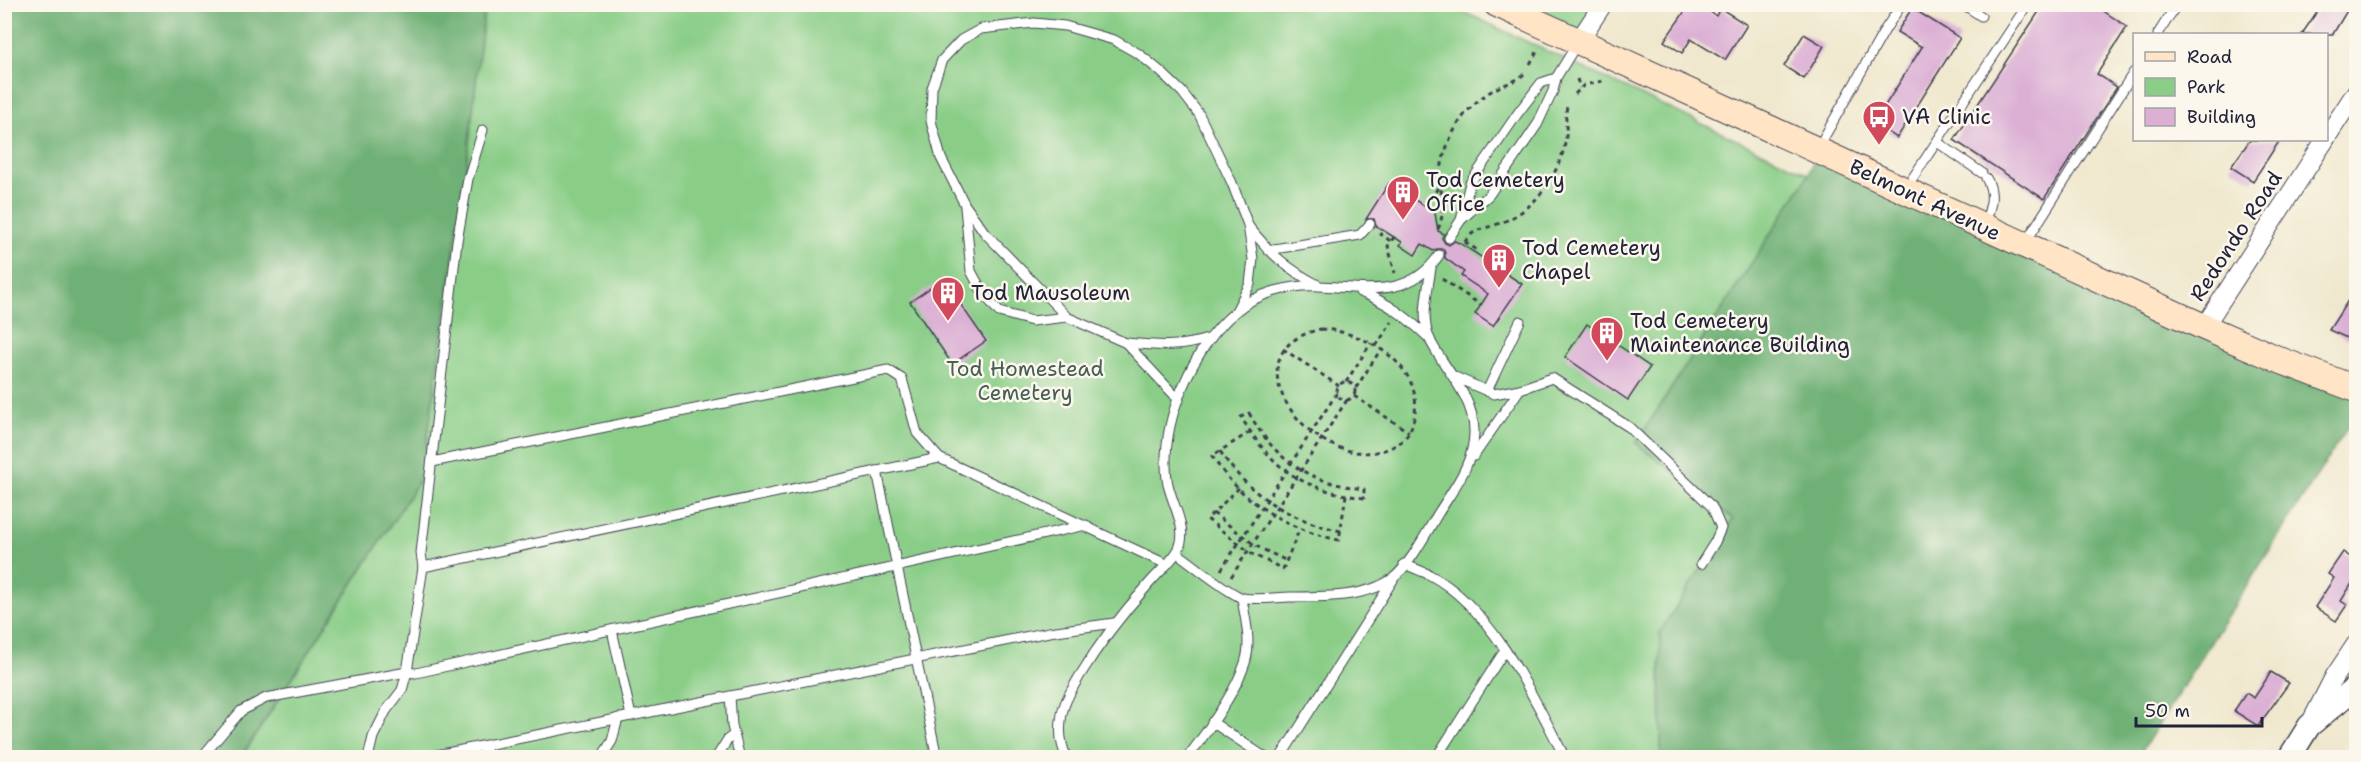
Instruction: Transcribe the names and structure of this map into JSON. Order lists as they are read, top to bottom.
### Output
{
  "streets": {
    "main road": ["Belmont Avenue"],
    "street": ["Redondo Road"]
  },
  "crossings": [
    ["Belmont Avenue", "Redondo Road"]
  ],
  "parks": ["Tod Homestead Cemetery"],
  "places": {
    "bus stop": ["VA Clinic"],
    "building": [
      "Tod Cemetery Office",
      "Tod Cemetery Chapel",
      "Tod Mausoleum",
      "Tod Cemetery Maintenance Building"
    ]
  },
  "legend": ["Road", "Park", "Building"],
  "scale_bar": "50 m"
}
